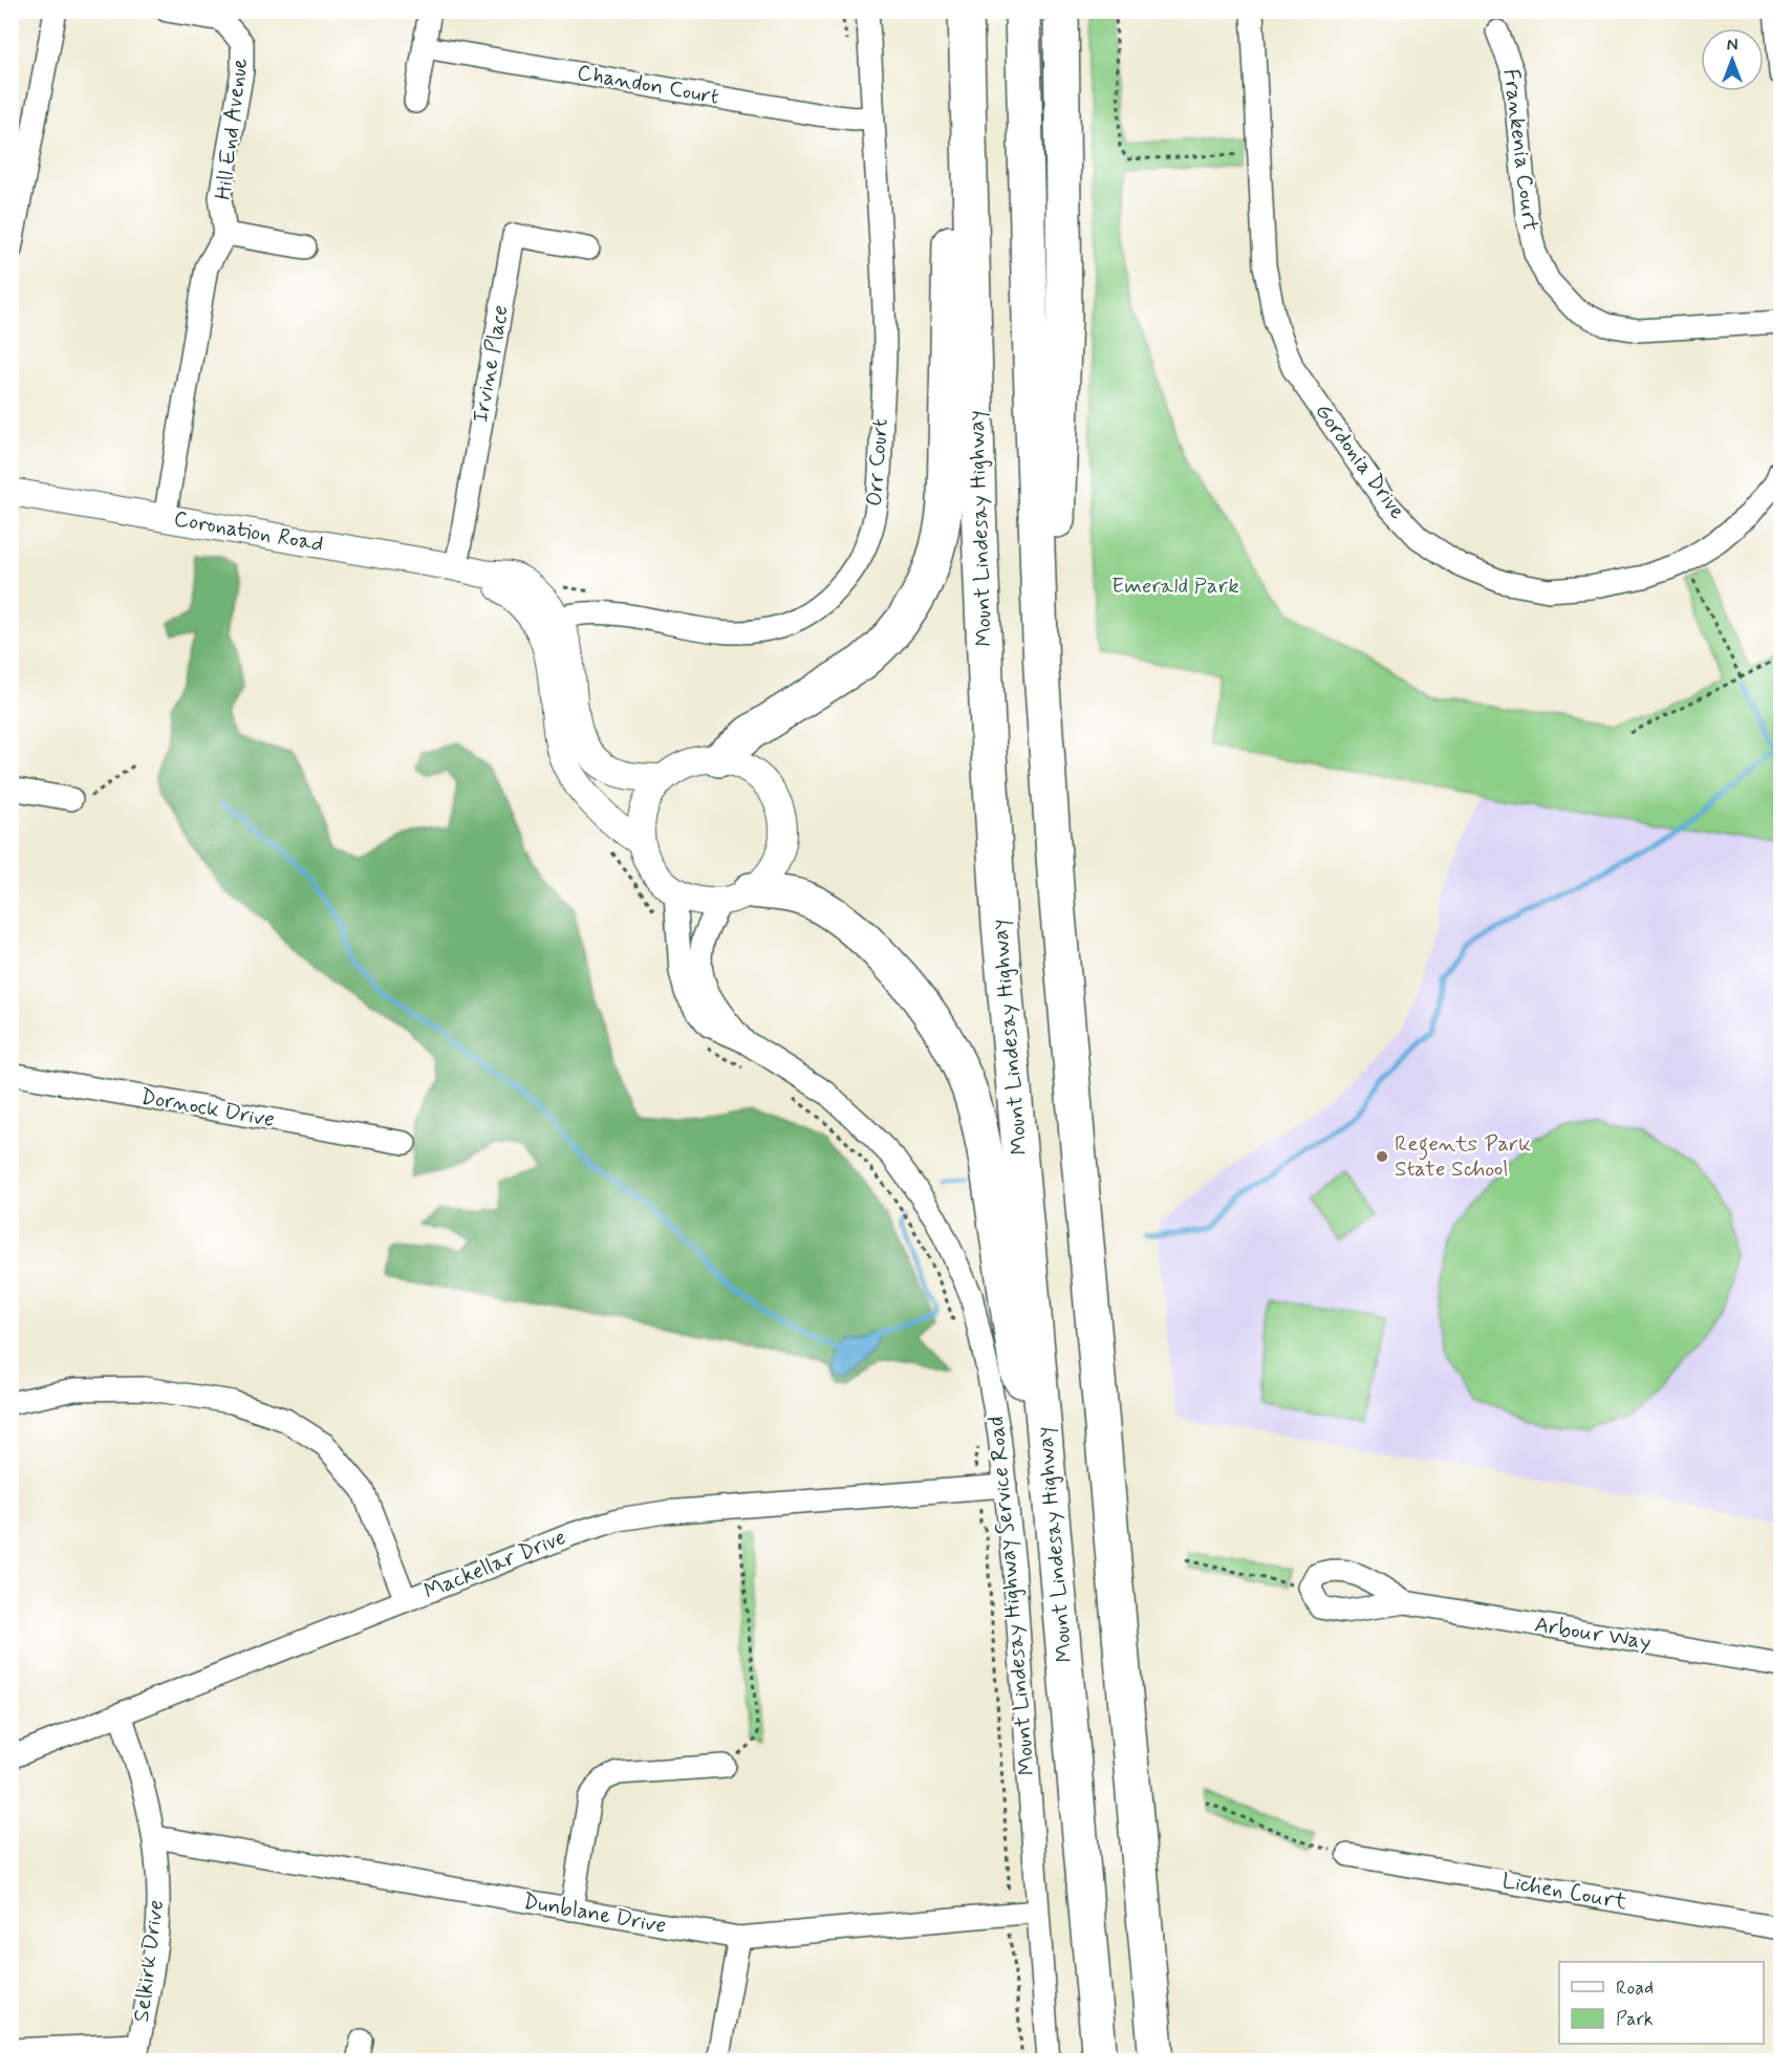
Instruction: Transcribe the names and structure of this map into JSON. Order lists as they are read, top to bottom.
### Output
{
  "streets": {
    "highway": ["Mount Lindesay Highway"],
    "street": [
      "Chandon Court",
      "Hill End Avenue",
      "Frankenia Court",
      "Irvine Place",
      "Gordonia Drive",
      "Orr Court",
      "Coronation Road",
      "Dornock Drive",
      "Mackellar Drive",
      "Mount Lindesay Highway Service Road",
      "Arbour Way",
      "Lichen Court",
      "Dunblane Drive",
      "Selkirk Drive"
    ]
  },
  "crossings": [
    ["Chandon Court", "Orr Court"],
    ["Hill End Avenue", "Coronation Road"],
    ["Irvine Place", "Coronation Road"],
    ["Orr Court", "Coronation Road"],
    ["Coronation Road", "Mount Lindesay Highway Service Road"],
    ["Mackellar Drive", "Mount Lindesay Highway Service Road"],
    ["Mackellar Drive", "Selkirk Drive"],
    ["Mount Lindesay Highway Service Road", "Dunblane Drive"],
    ["Dunblane Drive", "Selkirk Drive"]
  ],
  "parks": ["Emerald Park"],
  "places": ["Regents Park State School"],
  "legend": ["Road", "Park"],
  "north": "top"
}
